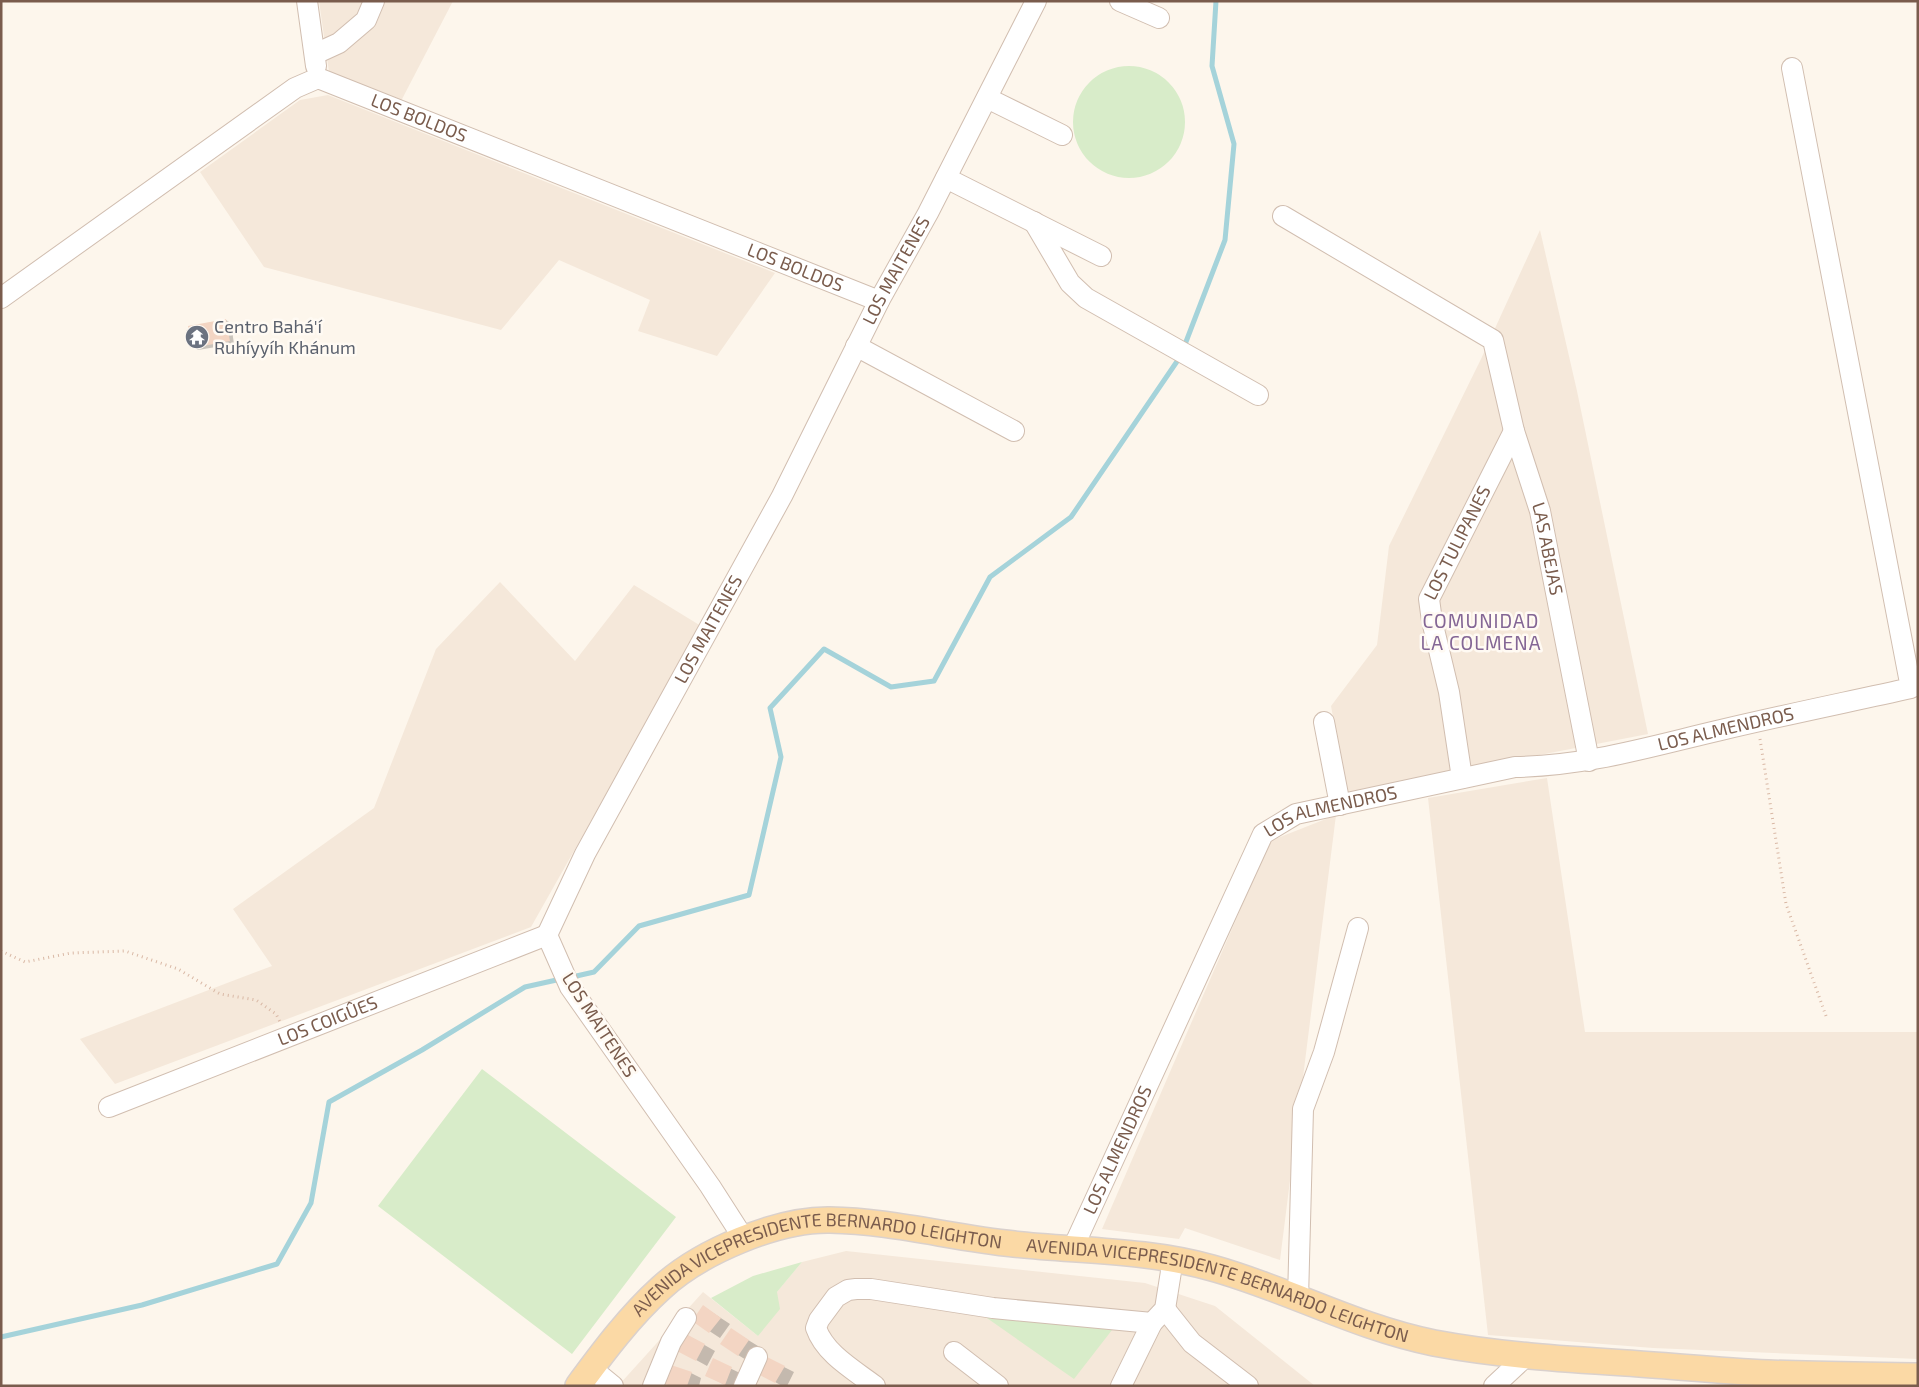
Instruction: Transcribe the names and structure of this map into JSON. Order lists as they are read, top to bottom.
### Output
{
  "streets": {
    "main road": ["AVENIDA VICEPRESIDENTE BERNARDO LEIGHTON"],
    "street": [
      "LOS BOLDOS",
      "LOS MAITENES",
      "LOS TULIPANES",
      "LAS ABEJAS",
      "LOS ALMENDROS",
      "LOS COIGÛES"
    ]
  },
  "crossings": [
    ["LOS BOLDOS", "LOS MAITENES"],
    ["LOS MAITENES", "LOS COIGÛES"],
    ["LOS MAITENES", "AVENIDA VICEPRESIDENTE BERNARDO LEIGHTON"],
    ["LOS TULIPANES", "LAS ABEJAS"],
    ["LOS TULIPANES", "LOS ALMENDROS"],
    ["LAS ABEJAS", "LOS ALMENDROS"],
    ["LOS ALMENDROS", "AVENIDA VICEPRESIDENTE BERNARDO LEIGHTON"]
  ],
  "districts": ["COMUNIDAD LA COLMENA"],
  "places": {
    "temple": ["Centro Bahá'í Ruhíyyíh Khánum"]
  }
}
